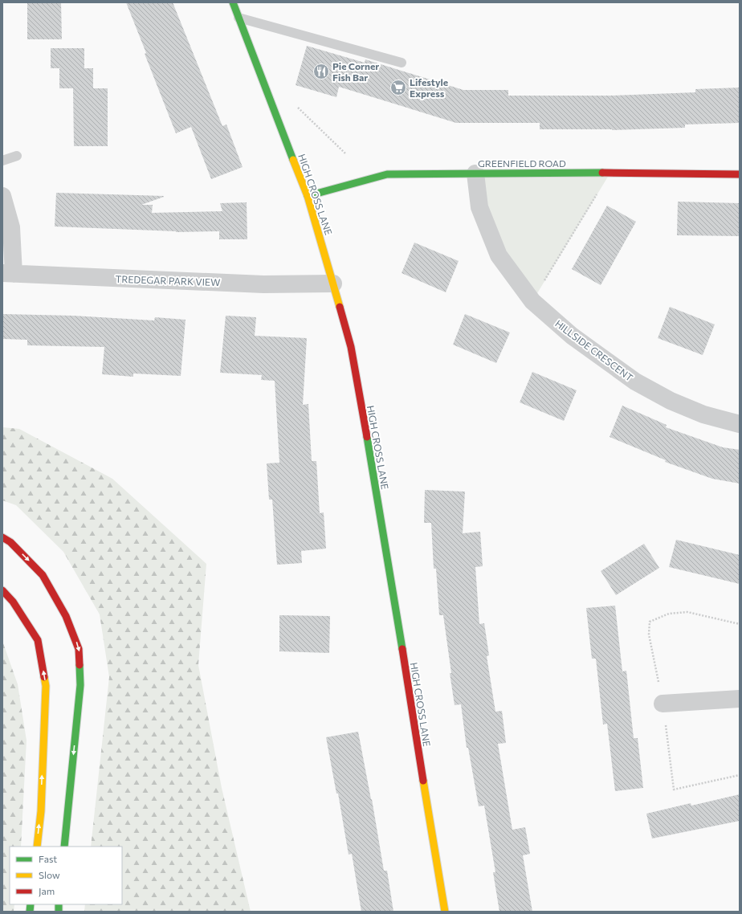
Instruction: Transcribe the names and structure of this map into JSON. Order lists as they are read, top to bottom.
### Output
{
  "streets": {
    "main road": ["GREENFIELD ROAD", "HIGH CROSS LANE"],
    "street": ["TREDEGAR PARK VIEW", "HILLSIDE CRESCENT"]
  },
  "crossings": [
    ["GREENFIELD ROAD", "HIGH CROSS LANE"],
    ["GREENFIELD ROAD", "HILLSIDE CRESCENT"],
    ["HIGH CROSS LANE", "TREDEGAR PARK VIEW"]
  ],
  "places": {
    "restaurant": ["Pie Corner Fish Bar"],
    "supermarket": ["Lifestyle Express"]
  },
  "legend": ["Fast", "Slow", "Jam"]
}
